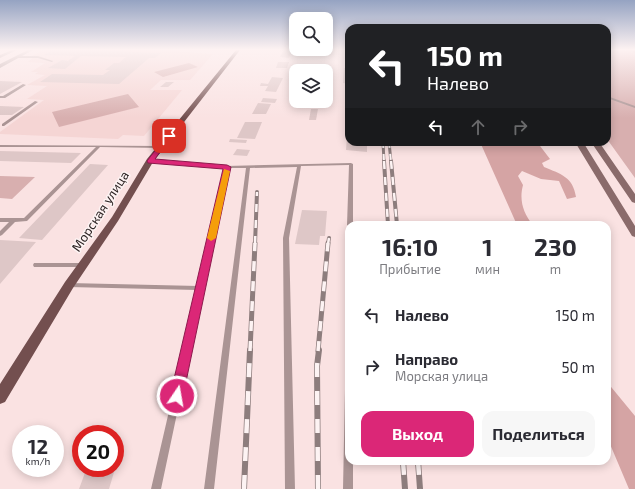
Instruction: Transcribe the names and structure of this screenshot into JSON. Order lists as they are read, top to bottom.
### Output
{
  "streets": {
    "main road": ["Морская улица"]
  },
  "page": {
    "turn": ["150 m", "Налево"],
    "eta": [
      "16:10",
      "Прибытие",
      "1",
      "мин",
      "230",
      "m"
    ],
    "list": [
      {
        "name": "Налево",
        "value": "150 m"
      },
      {
        "name": "Направо",
        "note": "Морская улица",
        "value": "50 m"
      }
    ],
    "buttons": ["Выход", "Поделиться"],
    "speed": "12 km/h",
    "limit": "20"
  }
}
